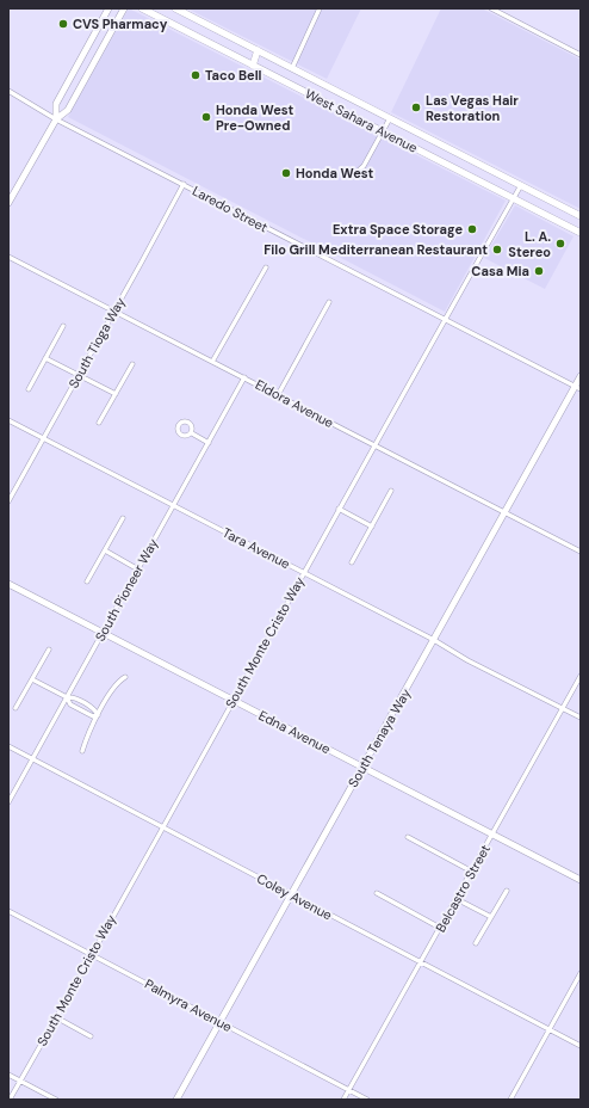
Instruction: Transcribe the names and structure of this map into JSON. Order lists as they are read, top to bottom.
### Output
{
  "streets": {
    "main road": ["West Sahara Avenue"],
    "street": [
      "Laredo Street",
      "South Tioga Way",
      "Eldora Avenue",
      "Tara Avenue",
      "South Pioneer Way",
      "South Monte Cristo Way",
      "Edna Avenue",
      "South Tenaya Way",
      "Belcastro Street",
      "Coley Avenue",
      "Palmyra Avenue"
    ]
  },
  "crossings": [
    ["West Sahara Avenue", "South Monte Cristo Way"],
    ["Laredo Street", "South Tioga Way"],
    ["Laredo Street", "South Monte Cristo Way"],
    ["Laredo Street", "South Tenaya Way"],
    ["South Tioga Way", "Eldora Avenue"],
    ["South Tioga Way", "Tara Avenue"],
    ["Eldora Avenue", "South Pioneer Way"],
    ["Eldora Avenue", "South Monte Cristo Way"],
    ["Eldora Avenue", "South Tenaya Way"],
    ["Tara Avenue", "South Pioneer Way"],
    ["Tara Avenue", "South Monte Cristo Way"],
    ["Tara Avenue", "South Tenaya Way"],
    ["Tara Avenue", "Belcastro Street"],
    ["South Pioneer Way", "Edna Avenue"],
    ["South Pioneer Way", "Coley Avenue"],
    ["South Monte Cristo Way", "Edna Avenue"],
    ["South Monte Cristo Way", "Coley Avenue"],
    ["South Monte Cristo Way", "Palmyra Avenue"],
    ["Edna Avenue", "South Tenaya Way"],
    ["Edna Avenue", "Belcastro Street"],
    ["South Tenaya Way", "Coley Avenue"],
    ["South Tenaya Way", "Palmyra Avenue"],
    ["Belcastro Street", "Coley Avenue"],
    ["Belcastro Street", "Palmyra Avenue"]
  ],
  "places": [
    "CVS Pharmacy",
    "Taco Bell",
    "Las Vegas Hair Restoration",
    "Honda West Pre-Owned",
    "Honda West",
    "Extra Space Storage",
    "L. A. Stereo",
    "Filo Grill Mediterranean Restaurant",
    "Casa Mia"
  ]
}
